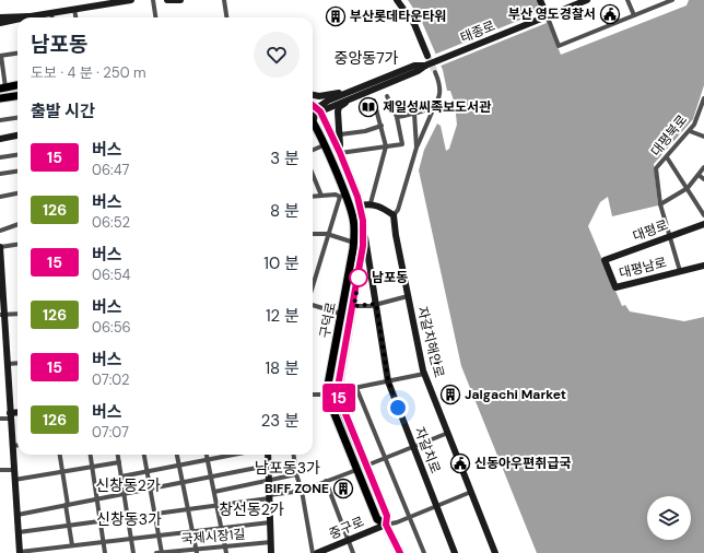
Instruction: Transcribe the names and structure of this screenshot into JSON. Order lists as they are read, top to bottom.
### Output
{
  "streets": {
    "main road": [
      "태종로",
      "대평로",
      "대평남로",
      "구덕로",
      "자갈치해안로",
      "자갈치로",
      "중구로"
    ],
    "street": ["대평북로", "국제시장1길"]
  },
  "crossings": [
    ["태종로", "구덕로"],
    ["대평북로", "대평로"],
    ["대평북로", "대평남로"],
    ["대평로", "대평남로"],
    ["구덕로", "자갈치로"],
    ["구덕로", "중구로"]
  ],
  "districts": [
    "중앙동7가",
    "남포동3가",
    "신창동2가",
    "창선동2가",
    "신창동3가"
  ],
  "places": {
    "public building": ["부산 영도경찰서", "신동아우편취급국"],
    "building": ["부산롯데타운타워", "Jalgachi Market", "BIFF ZONE"],
    "library": ["제일성씨족보도서관"],
    "other": ["남포동"]
  },
  "lines": ["bus line 15"],
  "page": {
    "on_map": "15",
    "heading": [
      ["남포동", "도보 · 4 분 · 250 m"],
      "출발 시간"
    ],
    "list": [
      {
        "mark": "15",
        "name": "버스",
        "note": "06:47",
        "value": "3 분"
      },
      {
        "mark": "126",
        "name": "버스",
        "note": "06:52",
        "value": "8 분"
      },
      {
        "mark": "15",
        "name": "버스",
        "note": "06:54",
        "value": "10 분"
      },
      {
        "mark": "126",
        "name": "버스",
        "note": "06:56",
        "value": "12 분"
      },
      {
        "mark": "15",
        "name": "버스",
        "note": "07:02",
        "value": "18 분"
      },
      {
        "mark": "126",
        "name": "버스",
        "note": "07:07",
        "value": "23 분"
      }
    ]
  }
}
